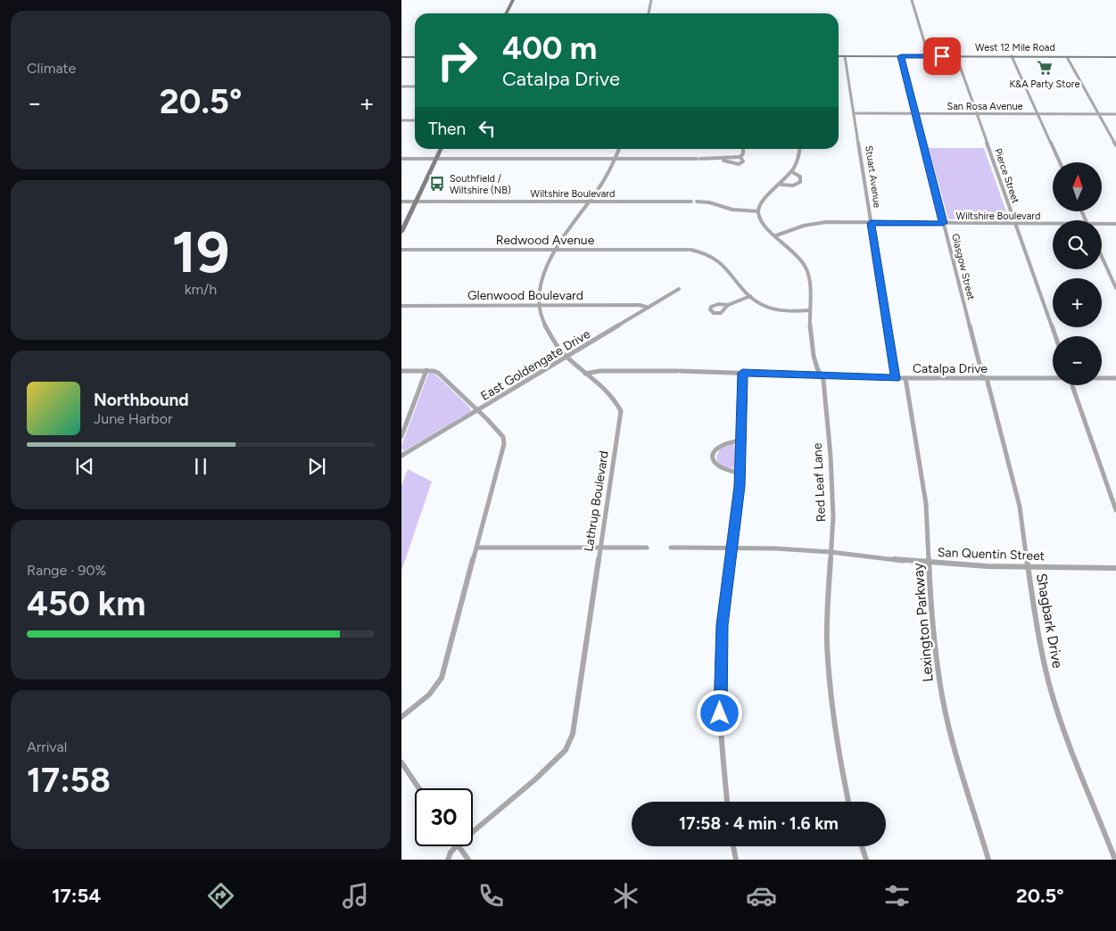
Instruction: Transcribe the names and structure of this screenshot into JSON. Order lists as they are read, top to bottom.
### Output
{
  "streets": {
    "main road": ["West 12 Mile Road"],
    "street": [
      "San Rosa Avenue",
      "Pierce Street",
      "Stuart Avenue",
      "Wiltshire Boulevard",
      "Redwood Avenue",
      "Glasgow Street",
      "Glenwood Boulevard",
      "East Goldengate Drive",
      "Catalpa Drive",
      "Red Leaf Lane",
      "Lathrup Boulevard",
      "San Quentin Street",
      "Shagbark Drive",
      "Lexington Parkway"
    ]
  },
  "crossings": [
    ["West 12 Mile Road", "Pierce Street"],
    ["West 12 Mile Road", "Stuart Avenue"],
    ["West 12 Mile Road", "Glasgow Street"],
    ["San Rosa Avenue", "Pierce Street"],
    ["San Rosa Avenue", "Stuart Avenue"],
    ["San Rosa Avenue", "Glasgow Street"],
    ["Pierce Street", "Wiltshire Boulevard"],
    ["Stuart Avenue", "Wiltshire Boulevard"],
    ["Stuart Avenue", "Catalpa Drive"],
    ["Wiltshire Boulevard", "Glasgow Street"],
    ["Wiltshire Boulevard", "Red Leaf Lane"],
    ["Wiltshire Boulevard", "Lathrup Boulevard"],
    ["Redwood Avenue", "Red Leaf Lane"],
    ["Redwood Avenue", "Lathrup Boulevard"],
    ["Glasgow Street", "Catalpa Drive"],
    ["Glasgow Street", "Shagbark Drive"],
    ["Glenwood Boulevard", "East Goldengate Drive"],
    ["Glenwood Boulevard", "Lathrup Boulevard"],
    ["East Goldengate Drive", "Lathrup Boulevard"],
    ["Catalpa Drive", "Red Leaf Lane"],
    ["Catalpa Drive", "Lathrup Boulevard"],
    ["Catalpa Drive", "Shagbark Drive"],
    ["Catalpa Drive", "Lexington Parkway"],
    ["Red Leaf Lane", "San Quentin Street"],
    ["San Quentin Street", "Shagbark Drive"],
    ["San Quentin Street", "Lexington Parkway"]
  ],
  "places": {
    "supermarket": ["K&A Party Store"],
    "bus stop": ["Southfield / Wiltshire (NB)"]
  },
  "north": "top",
  "page": {
    "tile": [
      "Climate",
      ["19", "km/h"],
      ["Range · 90%", "450 km"],
      ["Arrival", "17:58"]
    ],
    "turn": ["400 m", "Catalpa Drive"],
    "heat": ["−", "20.5°", "+"],
    "then": "Then",
    "map_buttons": ["+", "−"],
    "song": ["Northbound", "June Harbor"],
    "limit": "30",
    "trip": "17:58 · 4 min · 1.6 km",
    "tabs": ["17:54", "20.5°"]
  }
}
